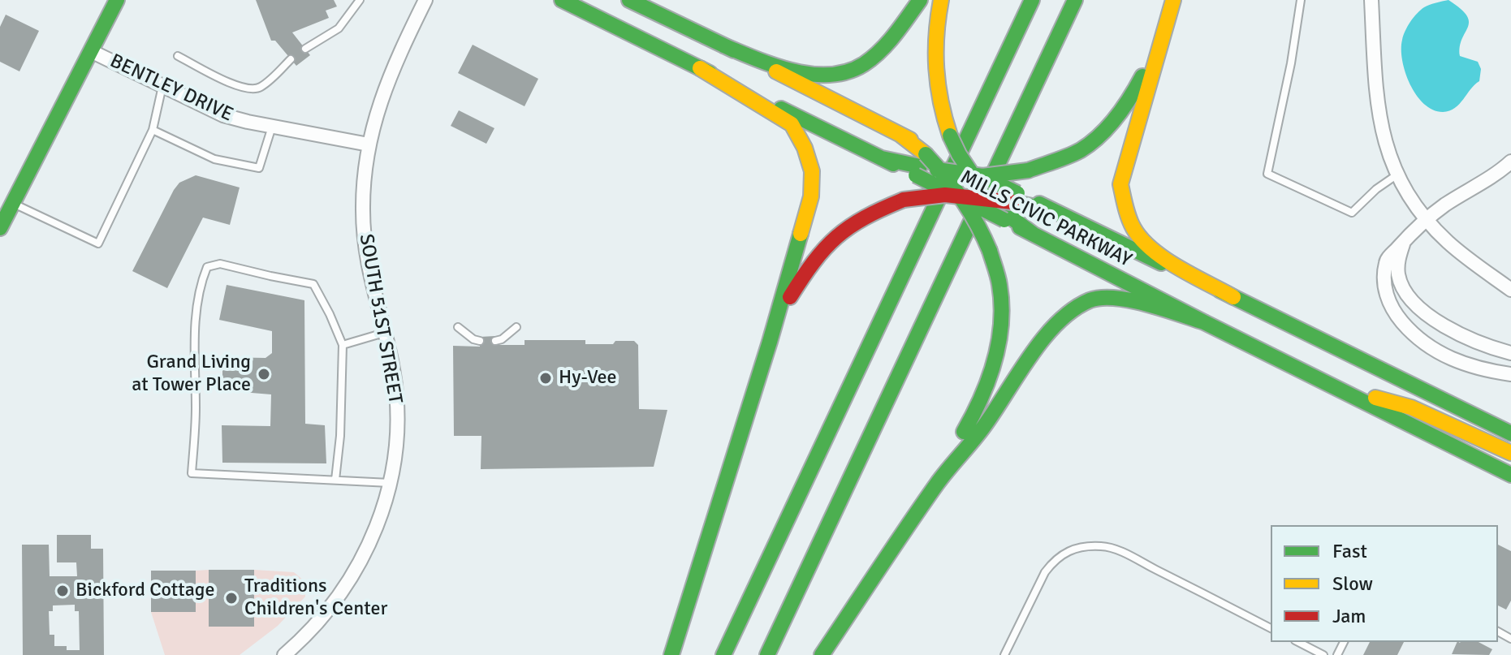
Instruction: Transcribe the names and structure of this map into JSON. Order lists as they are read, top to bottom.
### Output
{
  "streets": {
    "main road": ["MILLS CIVIC PARKWAY"],
    "street": ["BENTLEY DRIVE", "SOUTH 51ST STREET"]
  },
  "crossings": [
    ["BENTLEY DRIVE", "SOUTH 51ST STREET"]
  ],
  "places": [
    "Grand Living at Tower Place",
    "Hy-Vee",
    "Bickford Cottage",
    "Traditions Children's Center"
  ],
  "legend": ["Fast", "Slow", "Jam"]
}
